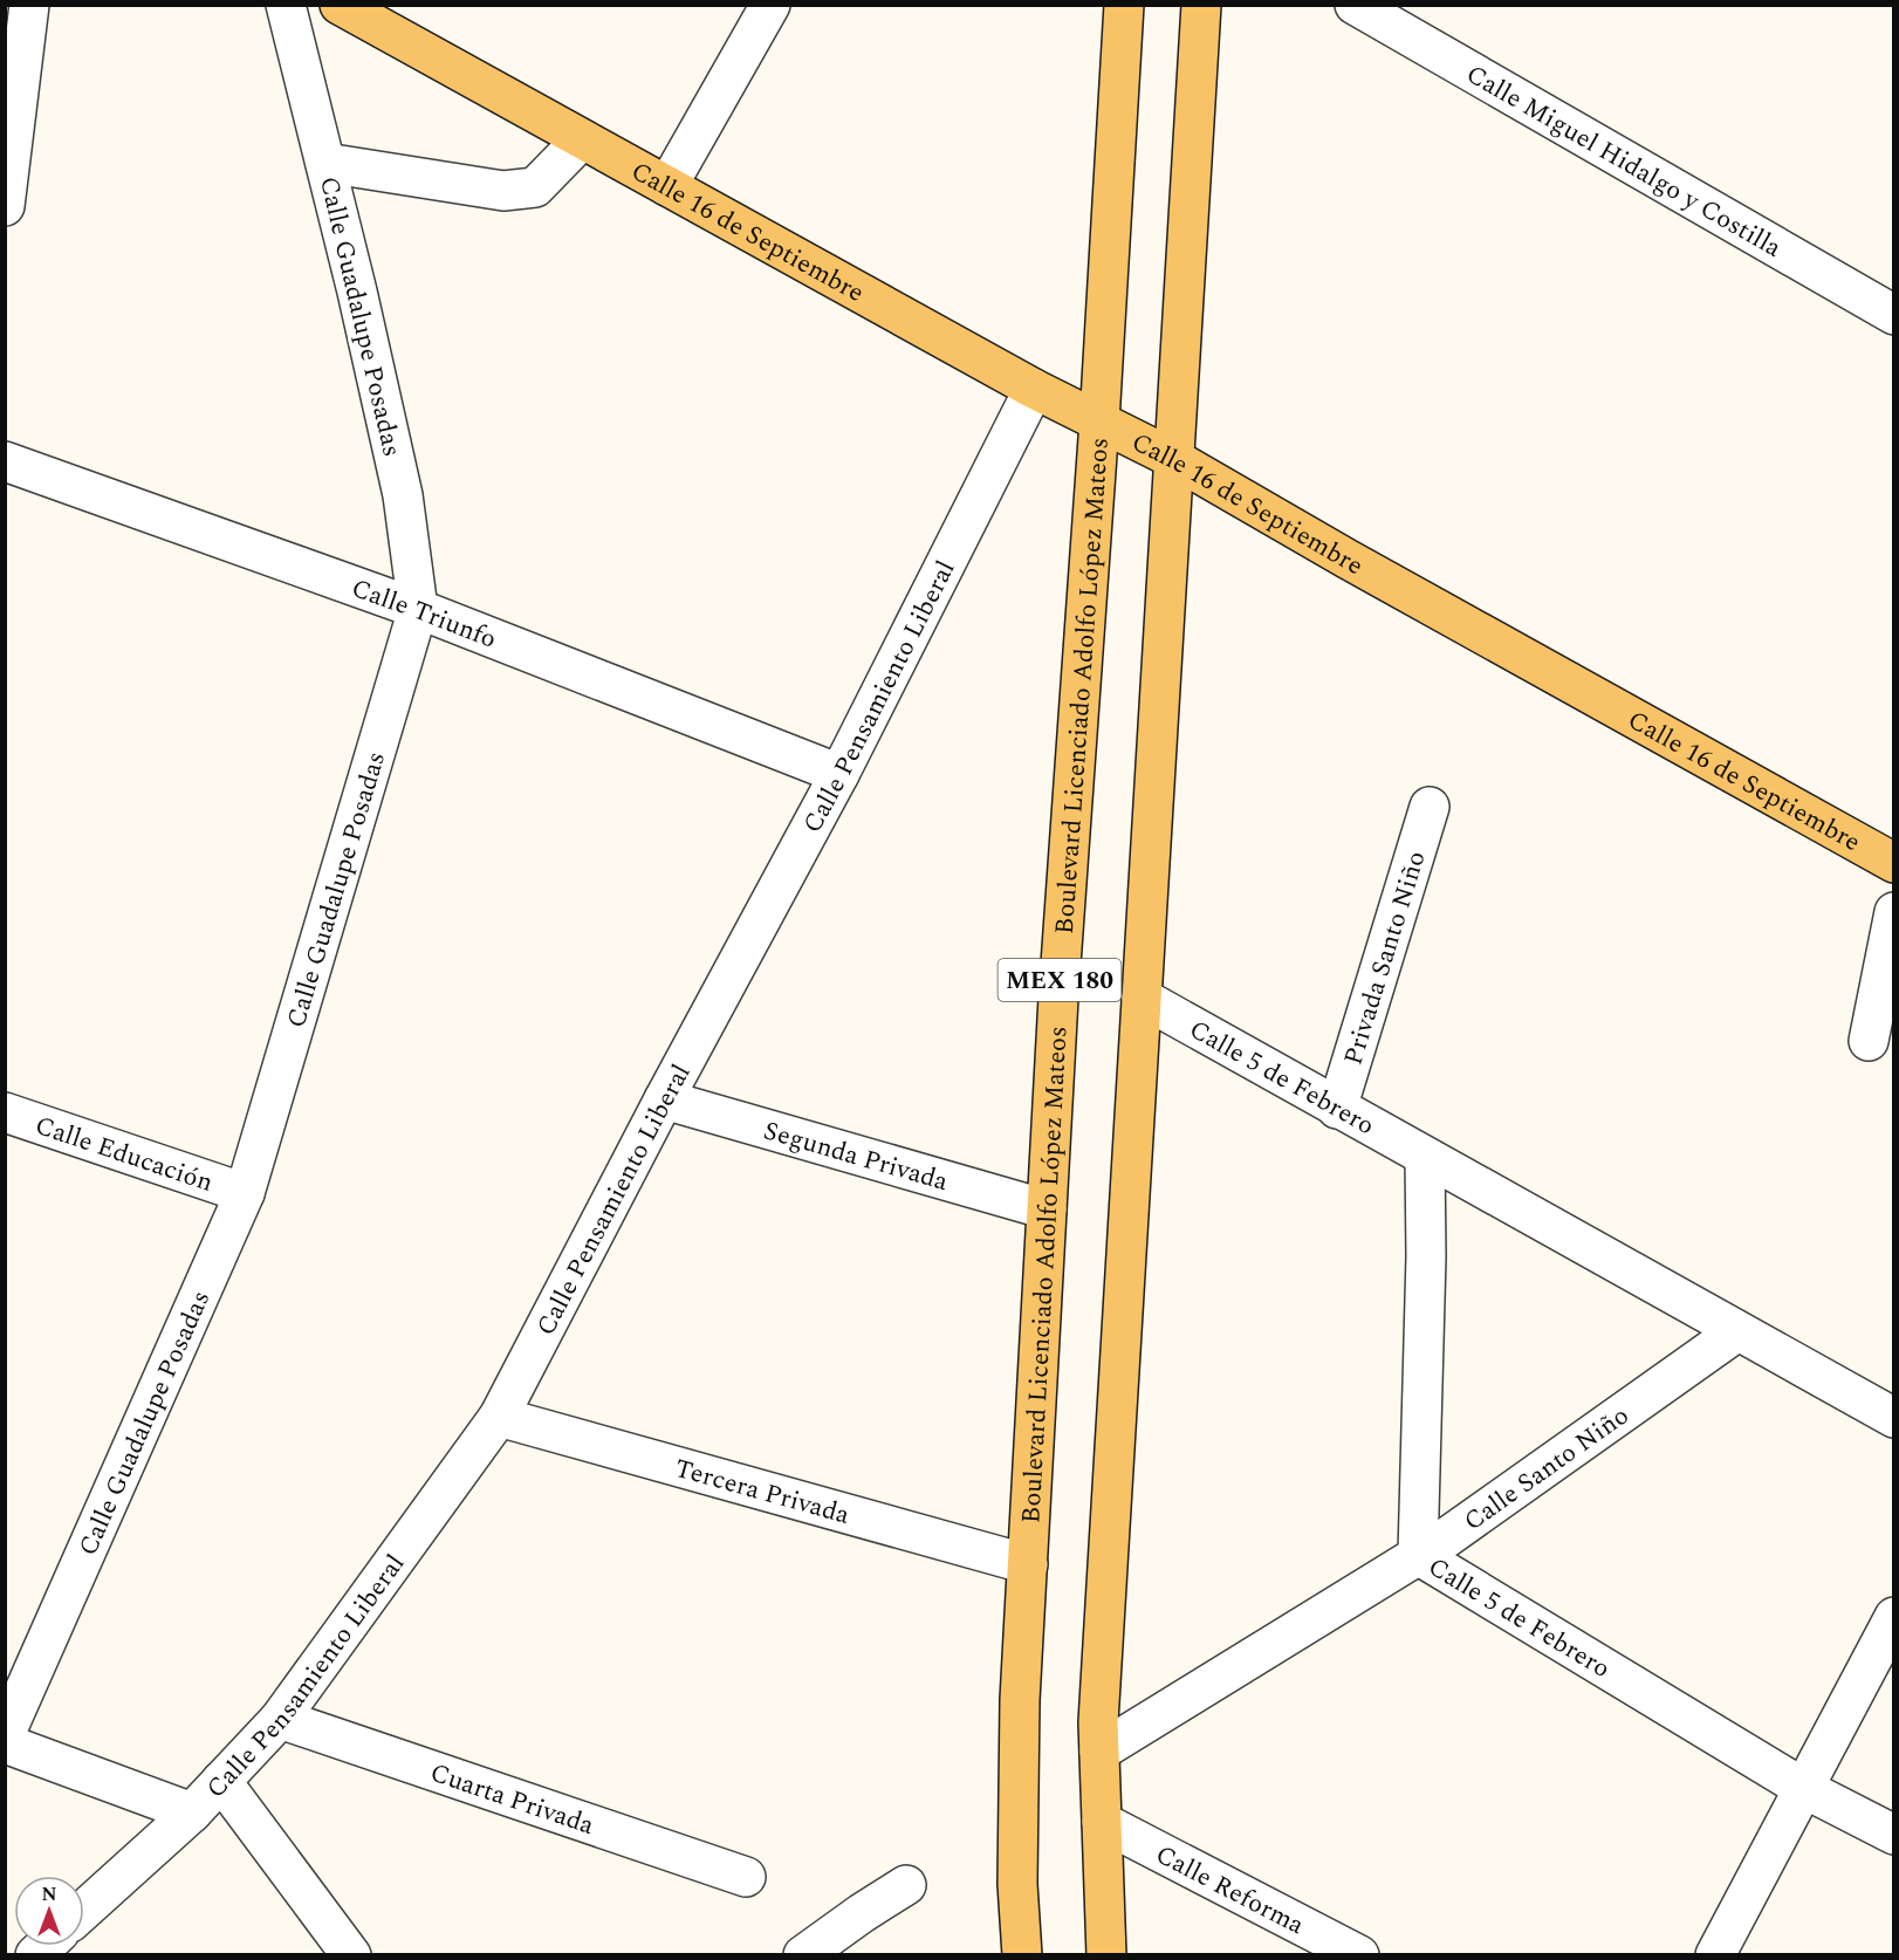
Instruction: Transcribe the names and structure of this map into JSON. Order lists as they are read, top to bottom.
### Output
{
  "streets": {
    "main road": ["Calle 16 de Septiembre", "Boulevard Licenciado Adolfo López Mateos", "MEX 180"],
    "street": [
      "Calle Miguel Hidalgo y Costilla",
      "Calle Guadalupe Posadas",
      "Calle Triunfo",
      "Calle Pensamiento Liberal",
      "Privada Santo Niño",
      "Calle 5 de Febrero",
      "Calle Educación",
      "Segunda Privada",
      "Calle Santo Niño",
      "Tercera Privada",
      "Cuarta Privada",
      "Calle Reforma"
    ]
  },
  "crossings": [
    ["Calle 16 de Septiembre", "Boulevard Licenciado Adolfo López Mateos"],
    ["Calle 16 de Septiembre", "Calle Pensamiento Liberal"],
    ["Calle 16 de Septiembre", "MEX 180"],
    ["Calle Guadalupe Posadas", "Calle Triunfo"],
    ["Calle Guadalupe Posadas", "Calle Educación"],
    ["Calle Triunfo", "Calle Pensamiento Liberal"],
    ["Boulevard Licenciado Adolfo López Mateos", "Segunda Privada"],
    ["Boulevard Licenciado Adolfo López Mateos", "Tercera Privada"],
    ["Calle Pensamiento Liberal", "Segunda Privada"],
    ["Calle Pensamiento Liberal", "Tercera Privada"],
    ["Calle Pensamiento Liberal", "Cuarta Privada"],
    ["Privada Santo Niño", "Calle 5 de Febrero"],
    ["MEX 180", "Calle 5 de Febrero"],
    ["MEX 180", "Calle Santo Niño"],
    ["MEX 180", "Calle Reforma"],
    ["Calle 5 de Febrero", "Calle Santo Niño"]
  ],
  "north": "top"
}
